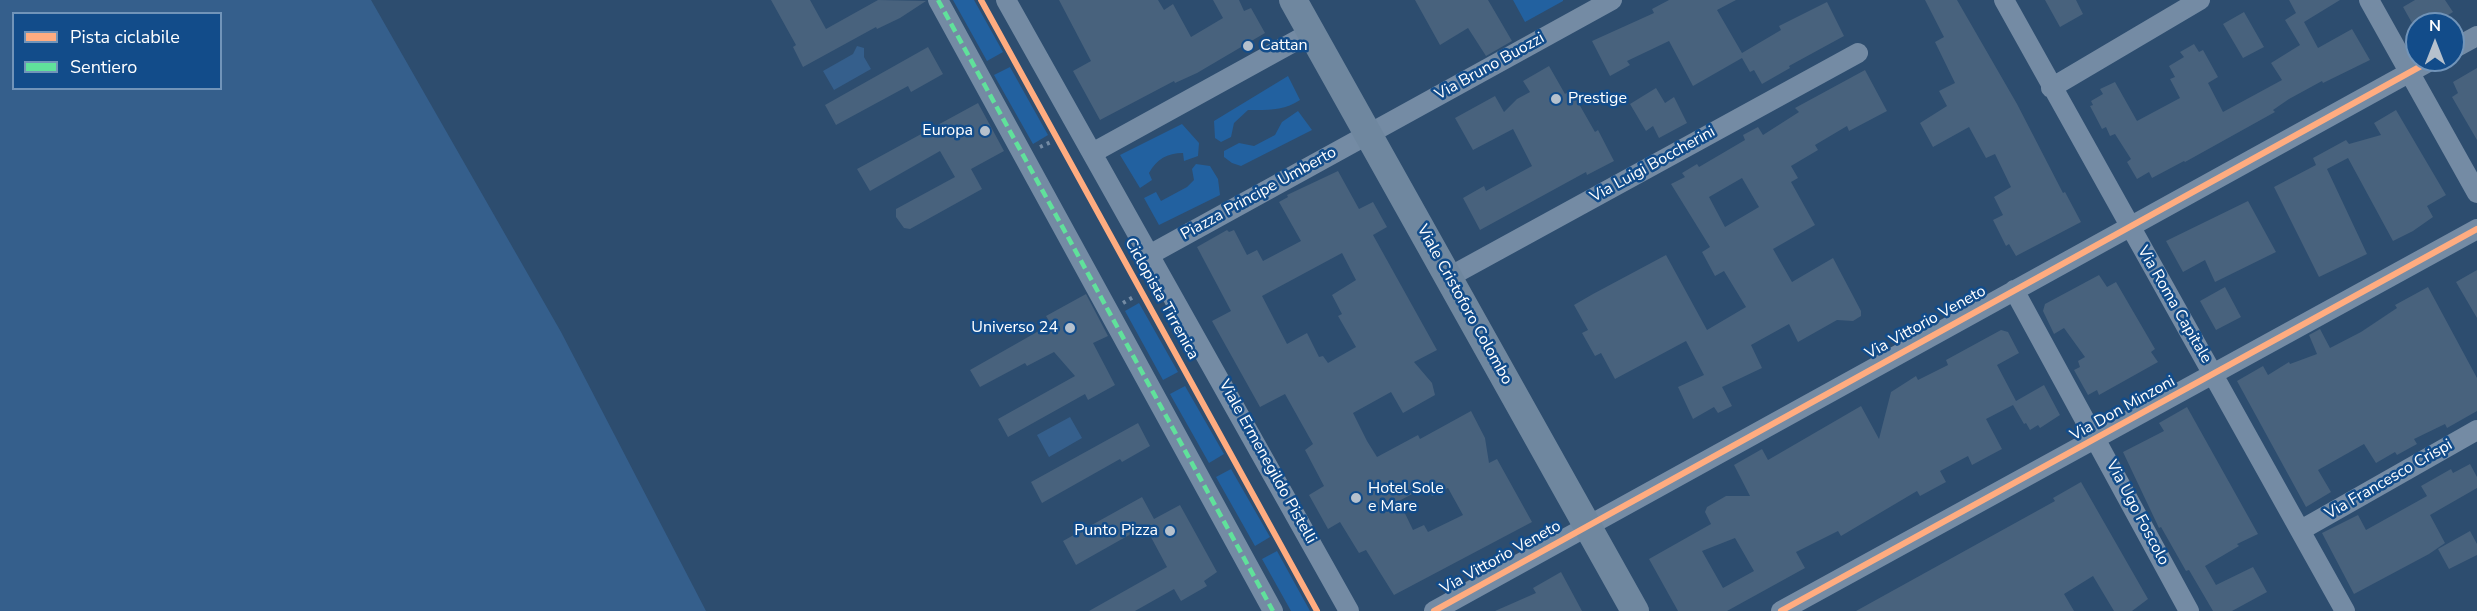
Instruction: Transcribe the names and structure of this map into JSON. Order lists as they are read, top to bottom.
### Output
{
  "streets": {
    "street": [
      "Via Bruno Buozzi",
      "Via Luigi Boccherini",
      "Piazza Principe Umberto",
      "Viale Cristoforo Colombo",
      "Via Roma Capitale",
      "Via Vittorio Veneto",
      "Via Don Minzoni",
      "Viale Ermenegildo Pistelli",
      "Via Francesco Crispi",
      "Via Ugo Foscolo"
    ],
    "cycle path": ["Ciclopista Tirrenica"]
  },
  "crossings": [
    ["Via Bruno Buozzi", "Piazza Principe Umberto"],
    ["Via Bruno Buozzi", "Viale Cristoforo Colombo"],
    ["Via Luigi Boccherini", "Viale Cristoforo Colombo"],
    ["Piazza Principe Umberto", "Viale Cristoforo Colombo"],
    ["Piazza Principe Umberto", "Viale Ermenegildo Pistelli"],
    ["Viale Cristoforo Colombo", "Via Vittorio Veneto"],
    ["Via Roma Capitale", "Via Vittorio Veneto"],
    ["Via Roma Capitale", "Via Don Minzoni"],
    ["Via Roma Capitale", "Via Francesco Crispi"],
    ["Via Vittorio Veneto", "Via Ugo Foscolo"],
    ["Via Don Minzoni", "Via Ugo Foscolo"]
  ],
  "places": [
    "Cattan",
    "Prestige",
    "Europa",
    "Universo 24",
    "Hotel Sole e Mare",
    "Punto Pizza"
  ],
  "legend": ["Pista ciclabile", "Sentiero"],
  "north": "top"
}
